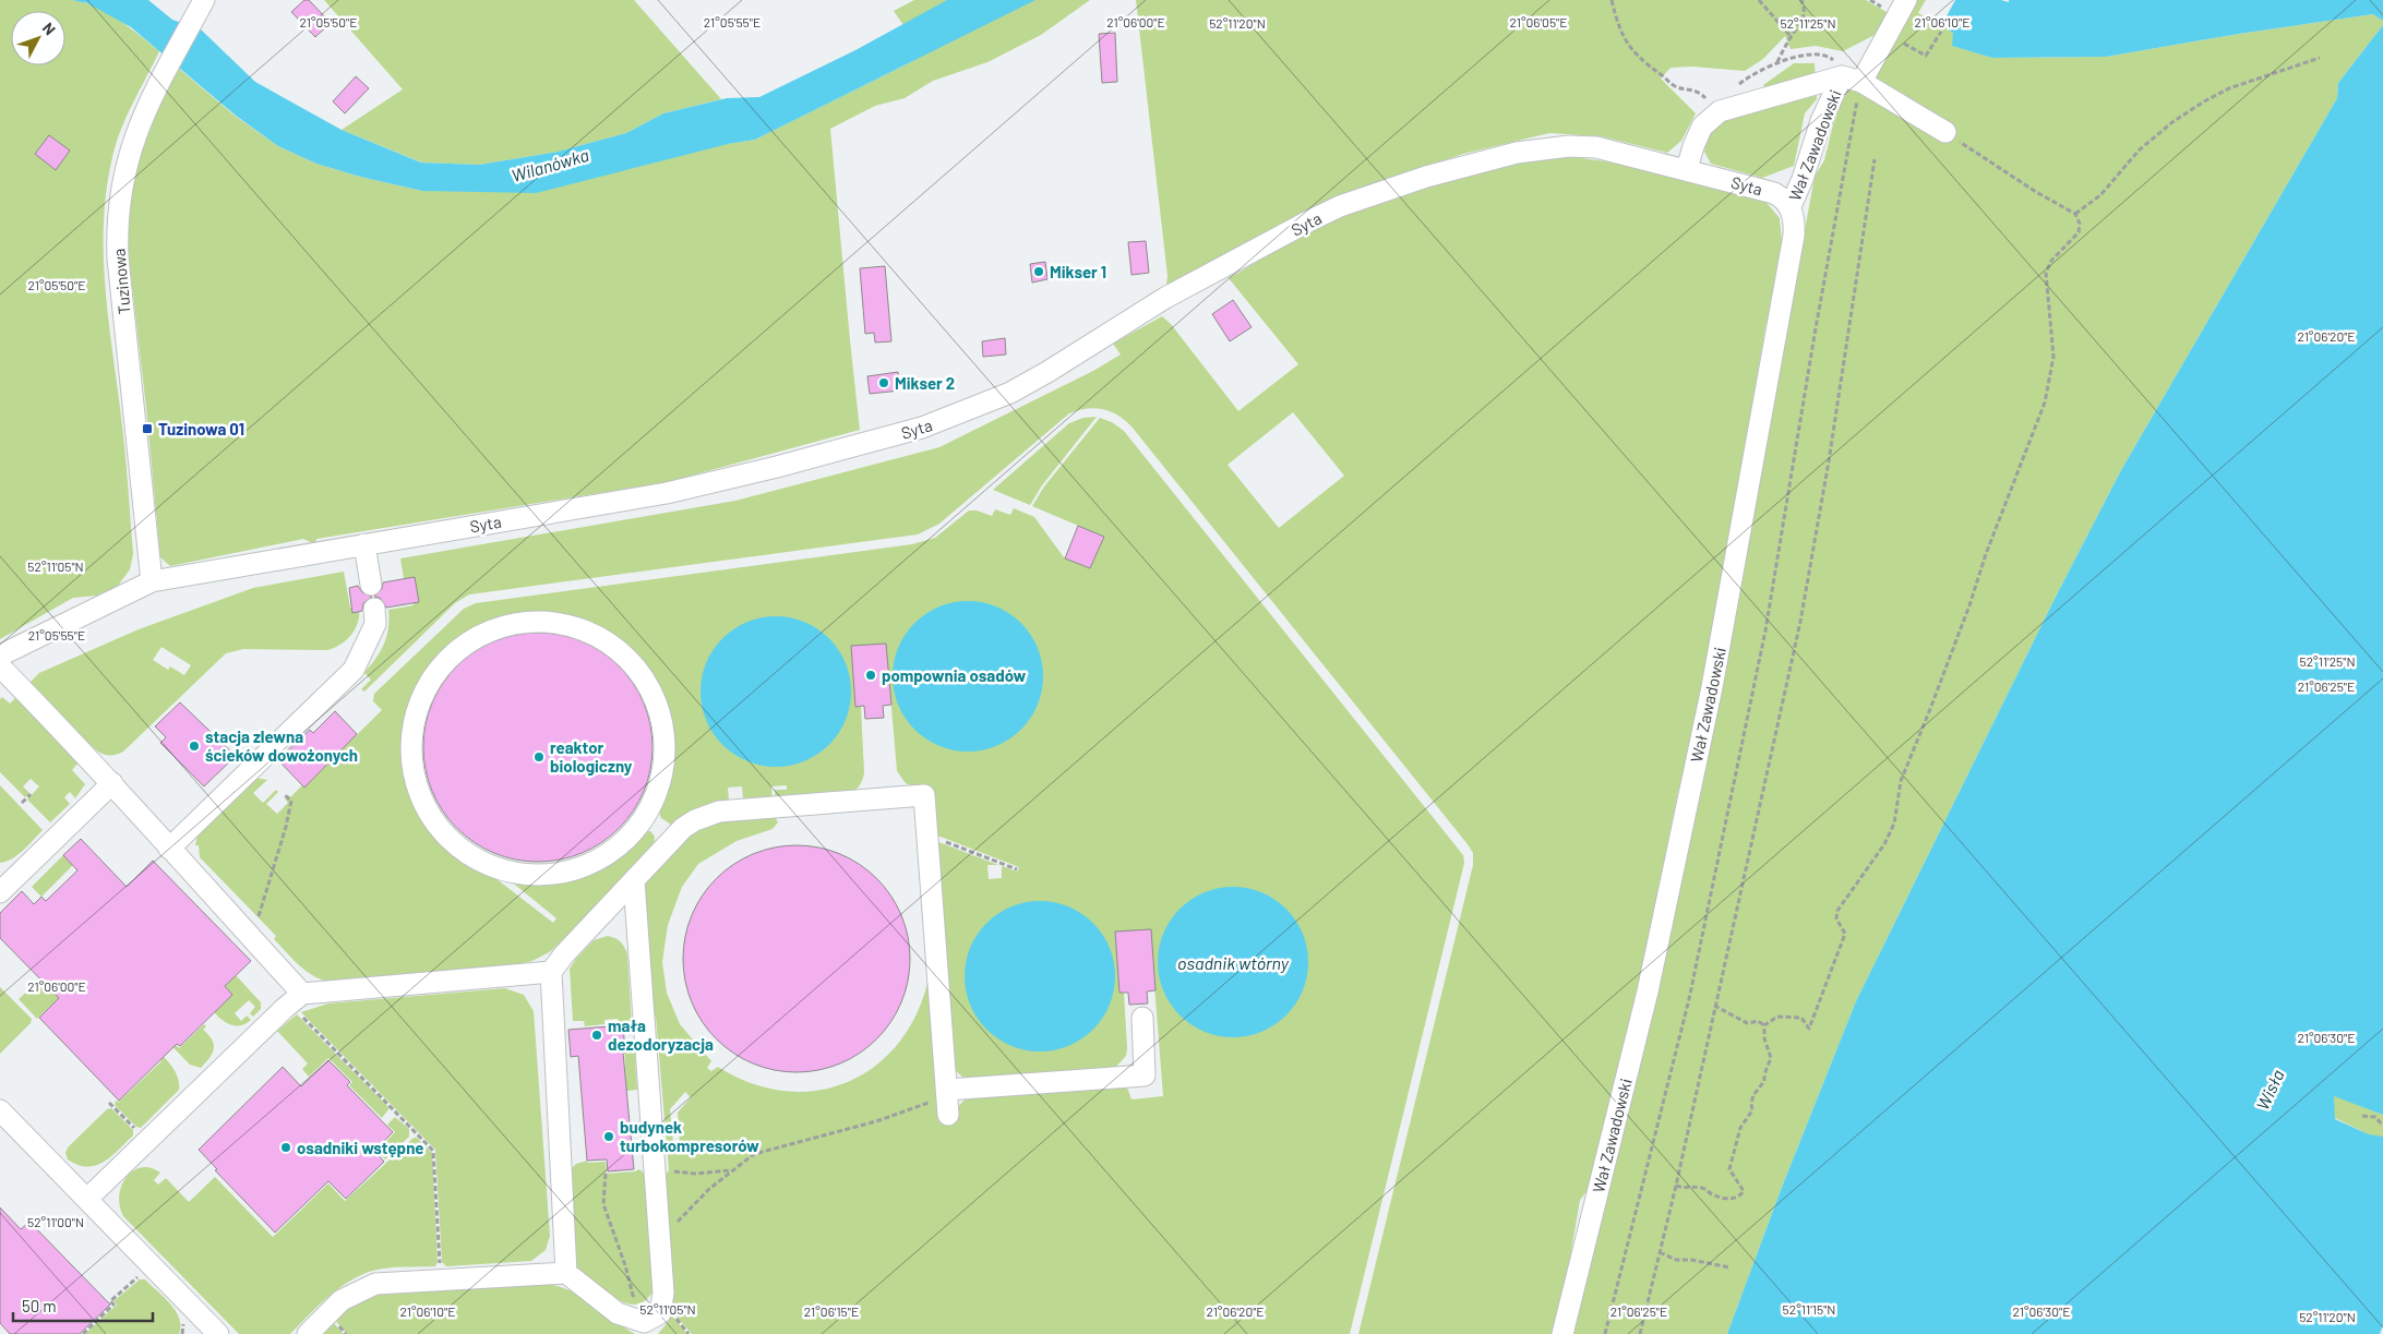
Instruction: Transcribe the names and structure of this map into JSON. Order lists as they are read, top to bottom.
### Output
{
  "streets": {
    "street": ["Wał Zawadowski", "Syta", "Tuzinowa"]
  },
  "crossings": [
    ["Wał Zawadowski", "Syta"],
    ["Syta", "Tuzinowa"]
  ],
  "water": ["Wilanówka", "osadnik wtórny", "Wisła"],
  "places": {
    "other": [
      "Mikser 1",
      "Mikser 2",
      "pompownia osadów",
      "stacja zlewna ścieków dowożonych",
      "reaktor biologiczny",
      "mała dezodoryzacja",
      "budynek turbokompresorów",
      "osadniki wstępne"
    ],
    "transit": ["Tuzinowa 01"]
  },
  "scale_bar": "50 m",
  "north": "top right",
  "coordinates": [
    "21°05'50\"E",
    "21°05'55\"E",
    "21°06'00\"E",
    "21°06'05\"E",
    "21°06'10\"E",
    "52°11'20\"N",
    "52°11'25\"N",
    "21°06'20\"E",
    "52°11'05\"N",
    "21°06'25\"E",
    "21°06'30\"E",
    "52°11'00\"N",
    "52°11'15\"N",
    "21°06'15\"E"
  ]
}
